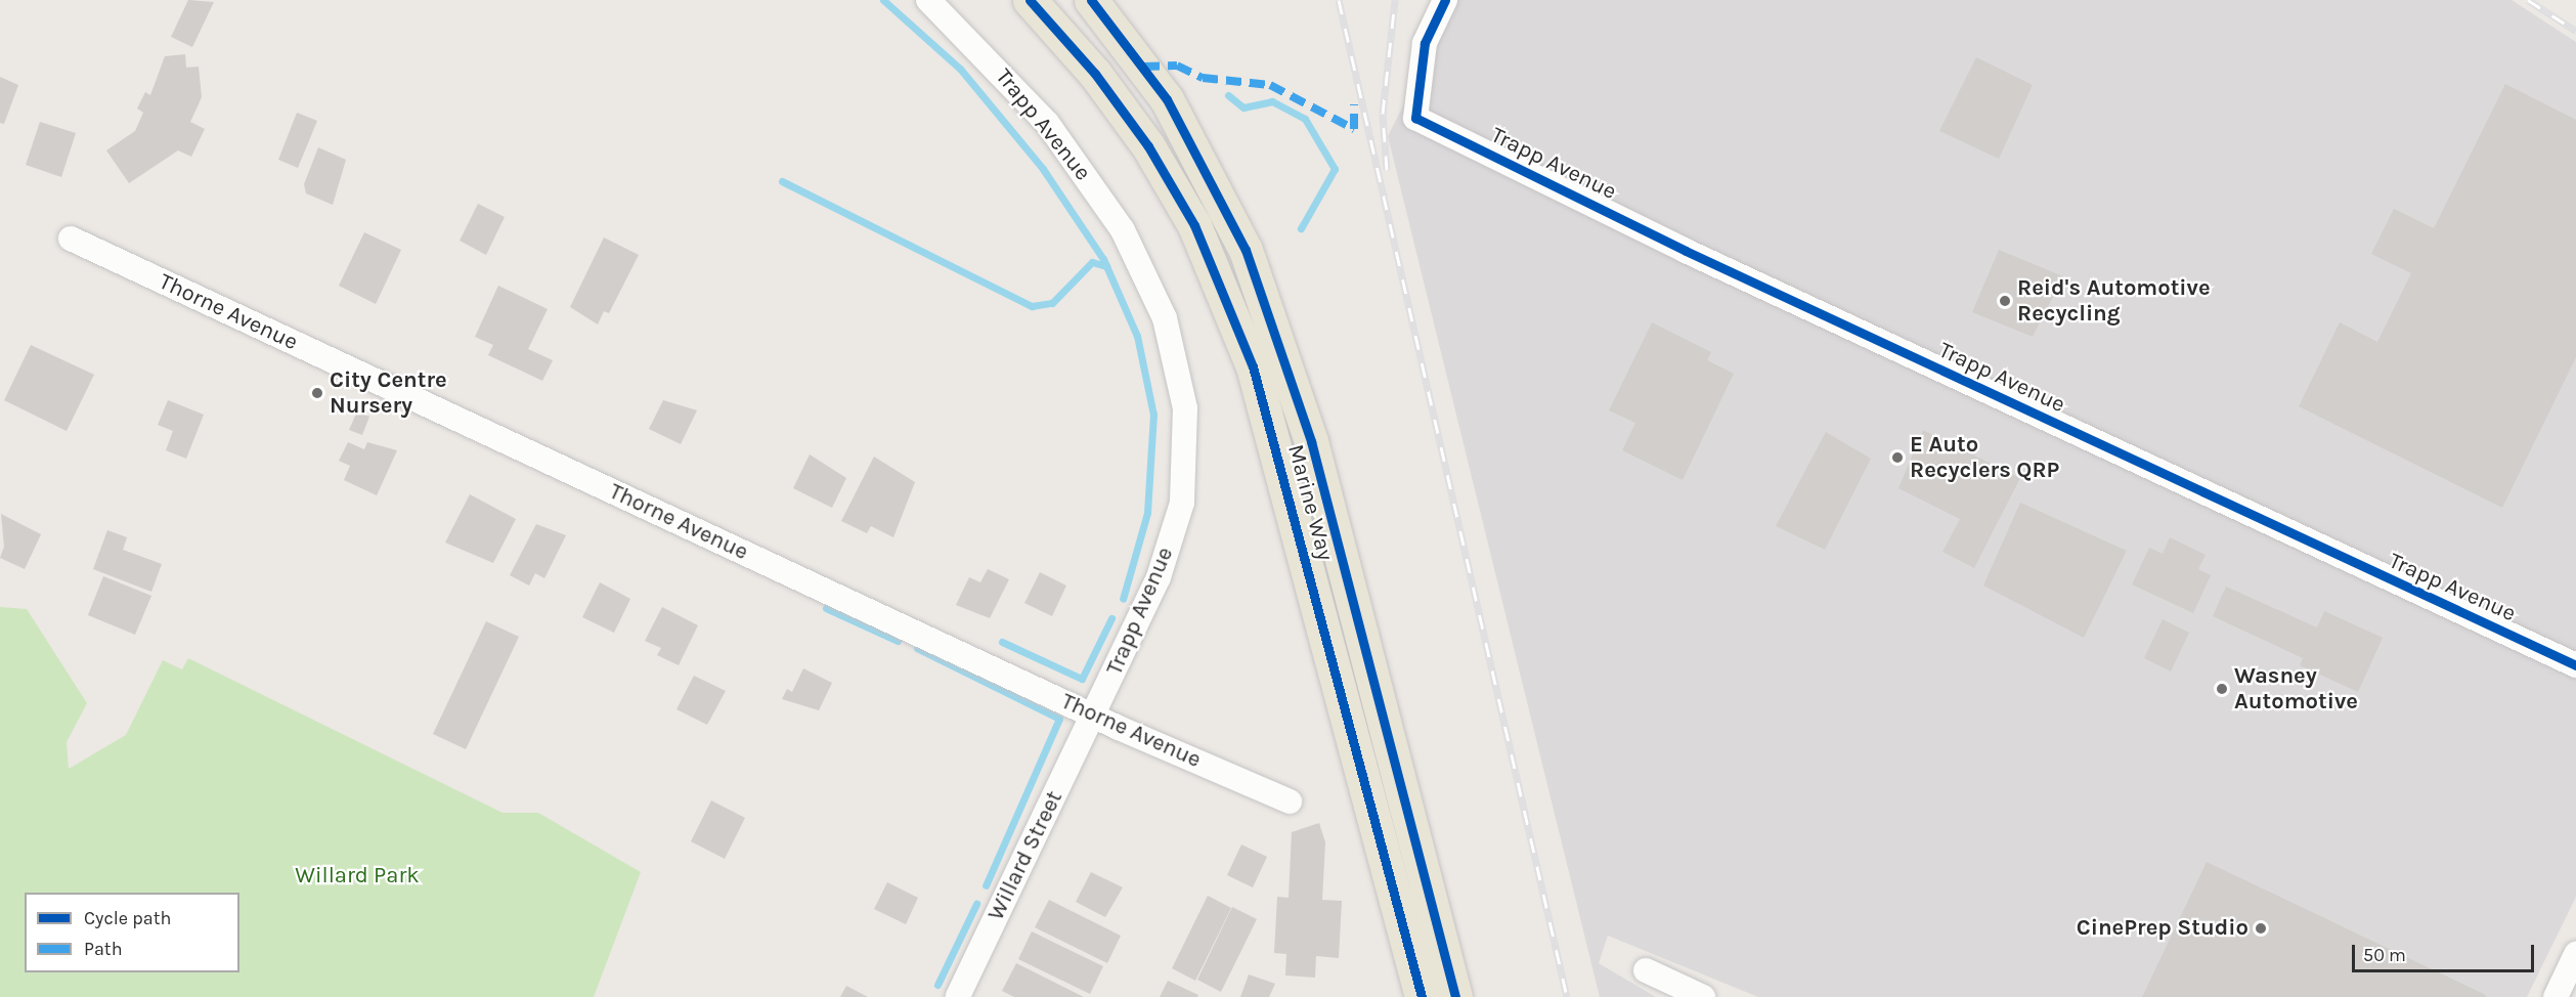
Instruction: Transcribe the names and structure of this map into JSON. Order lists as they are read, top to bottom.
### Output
{
  "streets": {
    "main road": ["Marine Way"],
    "street": ["Trapp Avenue", "Thorne Avenue", "Willard Street"]
  },
  "crossings": [
    ["Trapp Avenue", "Thorne Avenue"],
    ["Trapp Avenue", "Willard Street"],
    ["Thorne Avenue", "Willard Street"]
  ],
  "parks": ["Willard Park"],
  "places": [
    "Reid's Automotive Recycling",
    "City Centre Nursery",
    "E Auto Recyclers QRP",
    "Wasney Automotive",
    "CinePrep Studio"
  ],
  "legend": ["Cycle path", "Path"],
  "scale_bar": "50 m"
}
